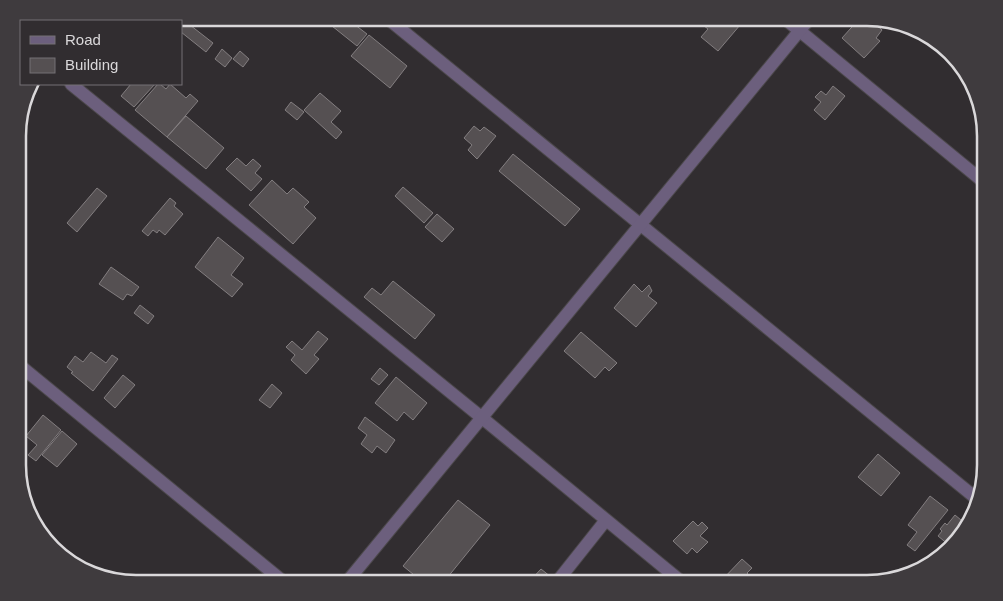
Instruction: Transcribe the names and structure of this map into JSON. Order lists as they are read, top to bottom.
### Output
{
  "legend": ["Road", "Building"]
}
